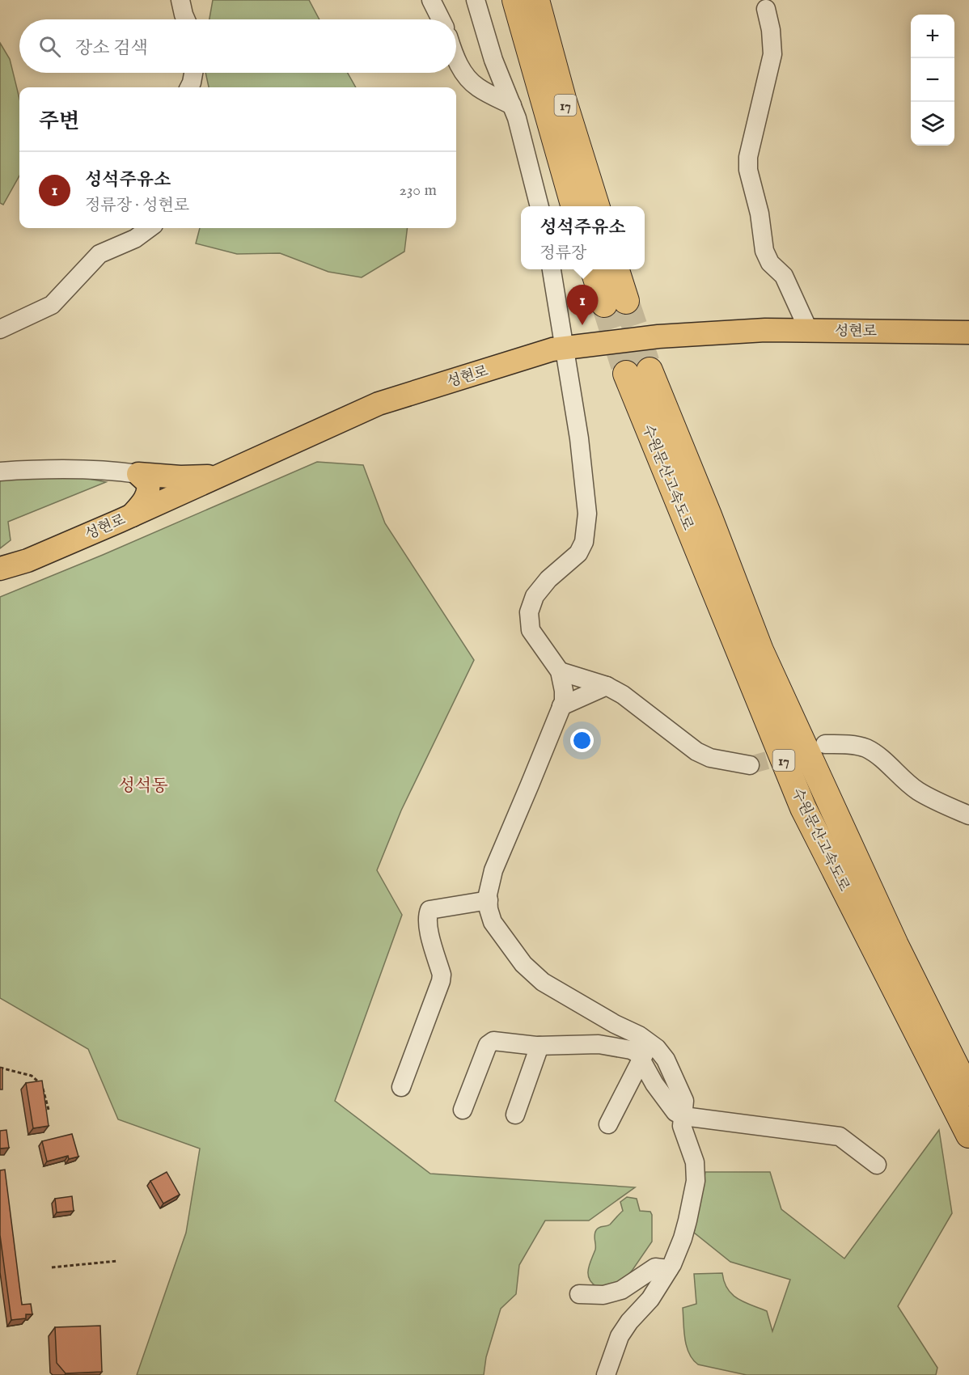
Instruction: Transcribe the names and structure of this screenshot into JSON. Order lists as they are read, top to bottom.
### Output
{
  "streets": {
    "highway": ["17", "수원문산고속도로"],
    "main road": ["성현로"]
  },
  "districts": ["성석동"],
  "page": {
    "map_buttons": ["+", "−"],
    "search": "장소 검색",
    "heading": "주변",
    "list": [
      {
        "mark": "1",
        "name": "성석주유소",
        "note": "정류장 · 성현로",
        "value": "230 m"
      }
    ],
    "popup": ["성석주유소", "정류장"],
    "pins": "1"
  }
}
